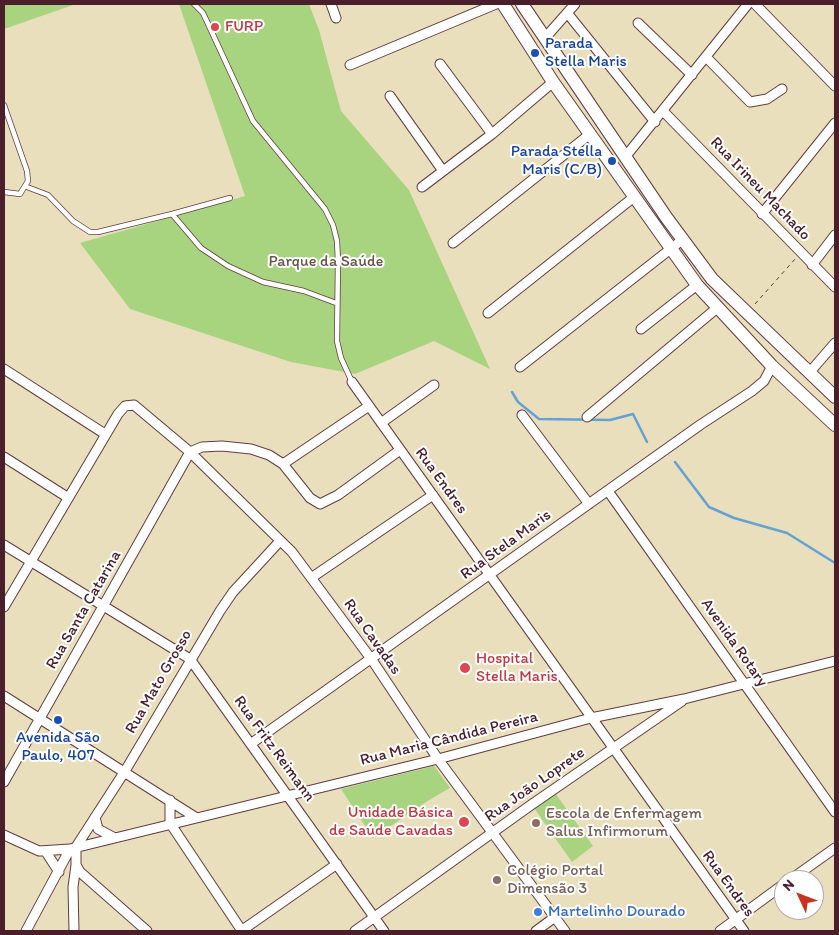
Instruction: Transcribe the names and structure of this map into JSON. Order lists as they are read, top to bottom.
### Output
{
  "streets": {
    "street": [
      "Rua Irineu Machado",
      "Rua Endres",
      "Rua Stela Maris",
      "Rua Santa Catarina",
      "Rua Cavadas",
      "Avenida Rotary",
      "Rua Mato Grosso",
      "Rua Maria Cândida Pereira",
      "Rua Fritz Reimann",
      "Rua João Loprete"
    ]
  },
  "crossings": [
    ["Rua Endres", "Rua Stela Maris"],
    ["Rua Endres", "Rua Maria Cândida Pereira"],
    ["Rua Endres", "Rua João Loprete"],
    ["Rua Stela Maris", "Rua Cavadas"],
    ["Rua Stela Maris", "Avenida Rotary"],
    ["Rua Stela Maris", "Rua Fritz Reimann"],
    ["Rua Santa Catarina", "Rua Cavadas"],
    ["Rua Cavadas", "Rua Mato Grosso"],
    ["Rua Cavadas", "Rua Maria Cândida Pereira"],
    ["Rua Cavadas", "Rua João Loprete"],
    ["Avenida Rotary", "Rua Maria Cândida Pereira"],
    ["Rua Mato Grosso", "Rua Maria Cândida Pereira"],
    ["Rua Mato Grosso", "Rua Fritz Reimann"],
    ["Rua Maria Cândida Pereira", "Rua Fritz Reimann"],
    ["Rua Maria Cândida Pereira", "Rua João Loprete"],
    ["Rua Fritz Reimann", "Rua João Loprete"]
  ],
  "parks": ["Parque da Saúde"],
  "places": [
    "FURP",
    "Parada Stella Maris",
    "Parada Stella Maris (C/B)",
    "Hospital Stella Maris",
    "Avenida São Paulo, 407",
    "Unidade Básica de Saúde Cavadas",
    "Escola de Enfermagem Salus Infirmorum",
    "Colégio Portal Dimensão 3",
    "Martelinho Dourado"
  ],
  "north": "top left"
}
